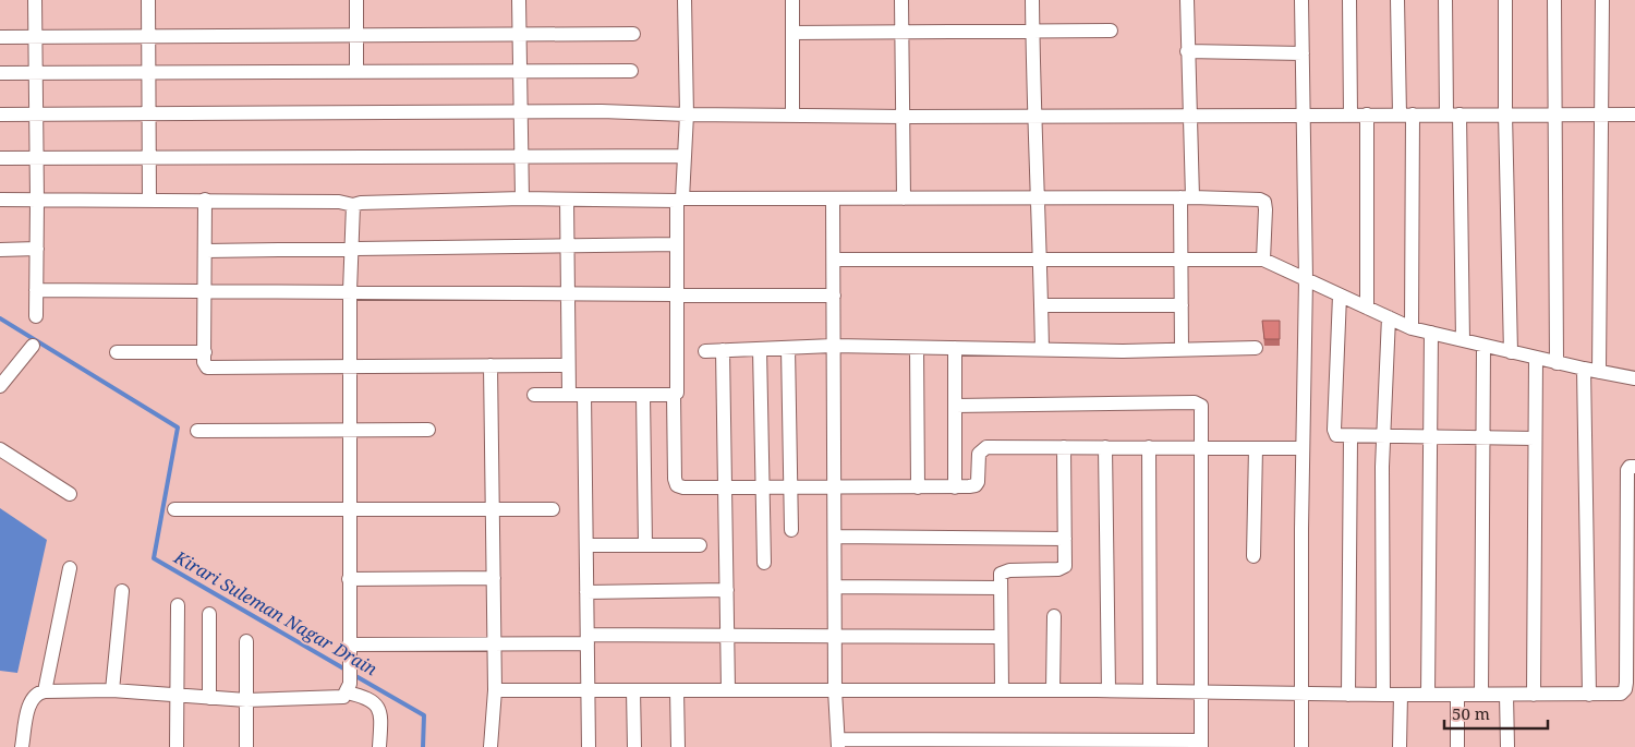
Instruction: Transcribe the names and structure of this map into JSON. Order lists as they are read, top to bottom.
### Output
{
  "water": ["Kirari Suleman Nagar Drain"],
  "scale_bar": "50 m"
}
